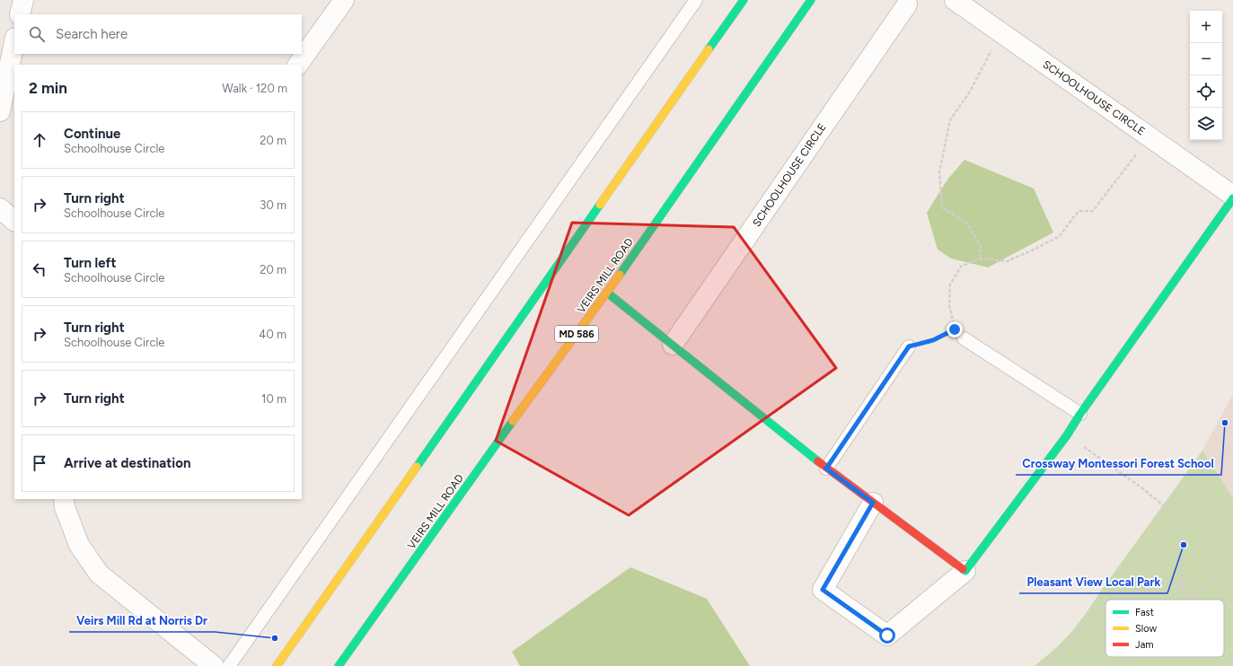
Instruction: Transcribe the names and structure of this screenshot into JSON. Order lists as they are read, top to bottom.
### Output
{
  "streets": {
    "main road": ["VEIRS MILL ROAD", "MD 586"],
    "street": ["SCHOOLHOUSE CIRCLE"]
  },
  "places": ["Crossway Montessori Forest School", "Pleasant View Local Park", "Veirs Mill Rd at Norris Dr"],
  "legend": ["Fast", "Slow", "Jam"],
  "page": {
    "map_buttons": ["+", "−"],
    "search": "Search here",
    "heading": ["2 min", "Walk · 120 m"],
    "list": [
      ["Continue", "Schoolhouse Circle", "20 m"],
      ["Turn right", "Schoolhouse Circle", "30 m"],
      ["Turn left", "Schoolhouse Circle", "20 m"],
      ["Turn right", "Schoolhouse Circle", "40 m"],
      ["Turn right", "10 m"],
      "Arrive at destination"
    ]
  }
}
